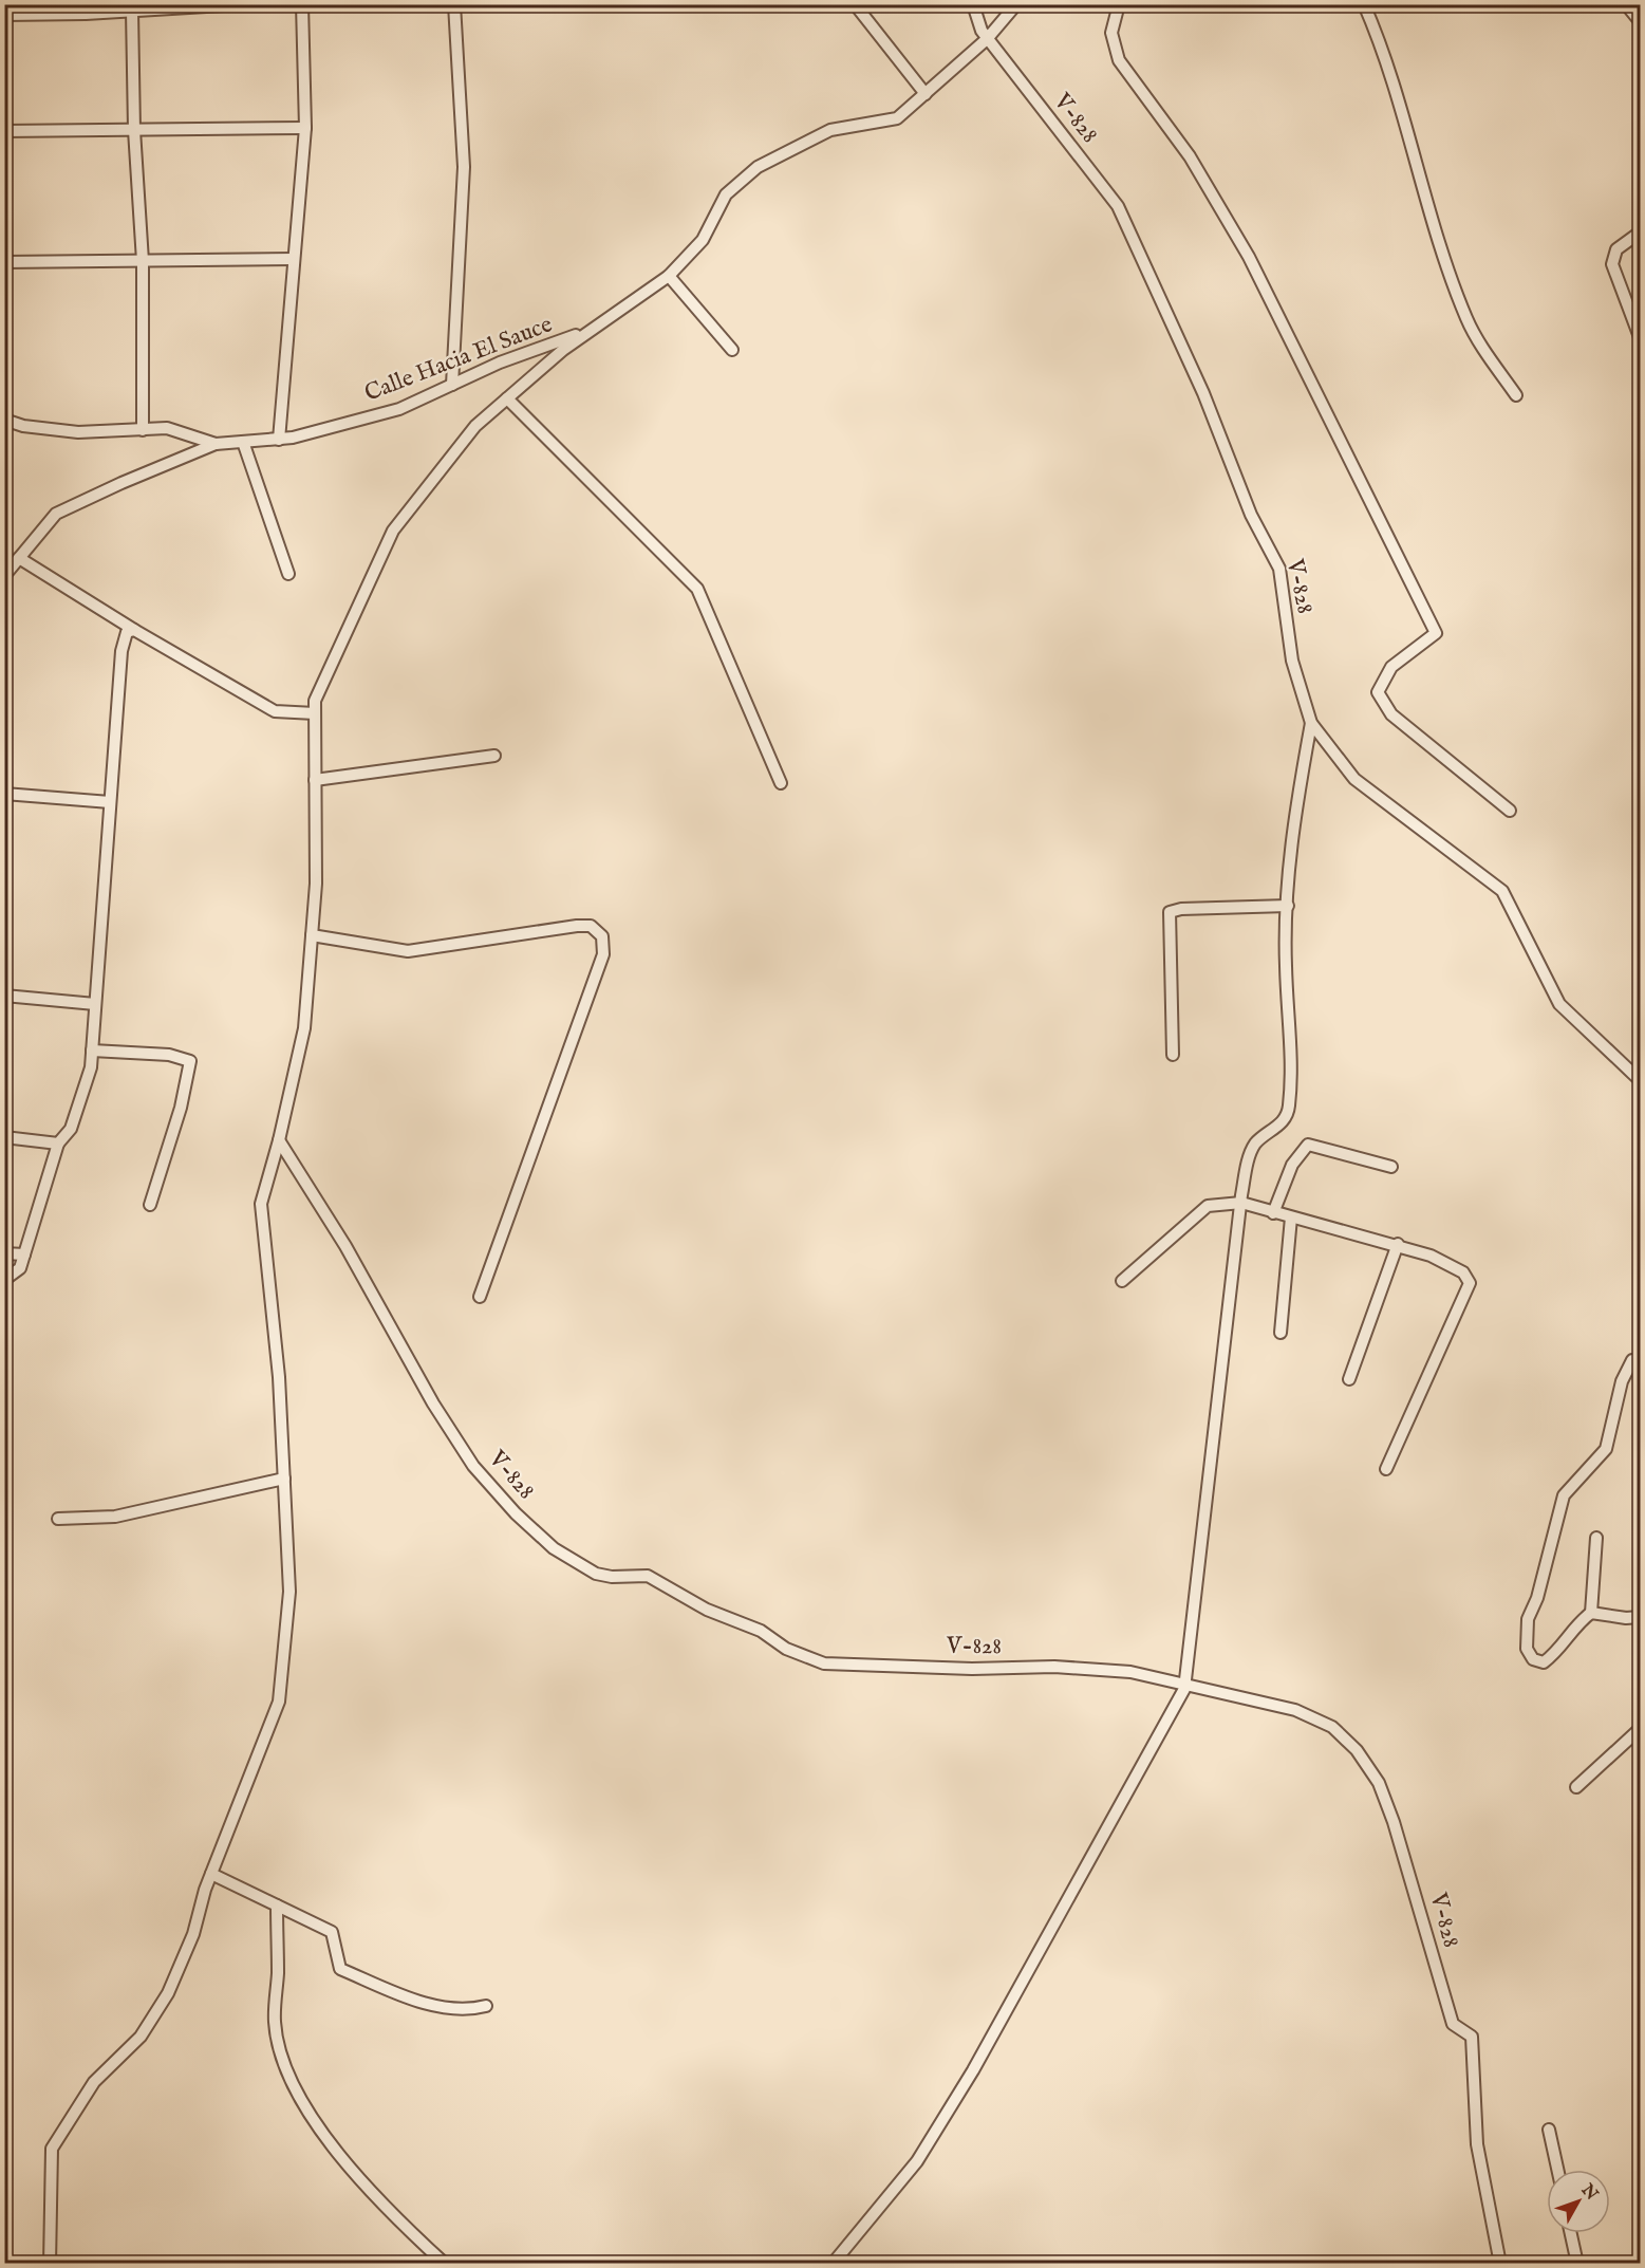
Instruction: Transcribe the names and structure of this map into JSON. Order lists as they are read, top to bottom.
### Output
{
  "streets": {
    "street": ["V-828", "Calle Hacia El Sauce"]
  },
  "north": "top right"
}
